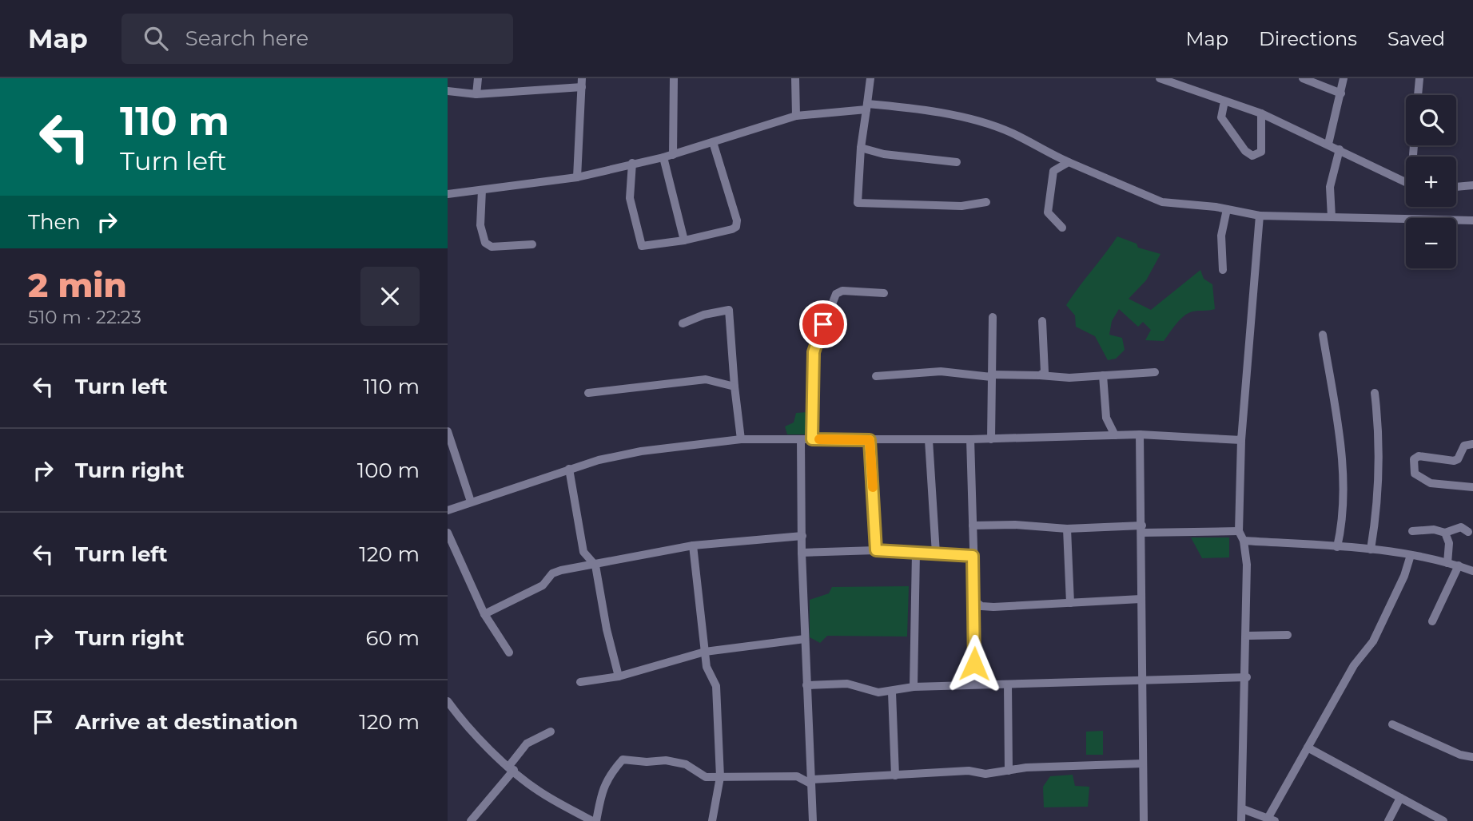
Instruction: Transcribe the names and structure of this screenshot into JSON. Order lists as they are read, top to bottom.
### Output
{
  "page": {
    "header": "Map",
    "search": "Search here",
    "nav": ["Map", "Directions", "Saved"],
    "turn": ["110 m", "Turn left"],
    "map_buttons": ["+", "−"],
    "then": "Then",
    "heading": ["2 min", "510 m · 22:23"],
    "list": [
      {
        "name": "Turn left",
        "value": "110 m"
      },
      {
        "name": "Turn right",
        "value": "100 m"
      },
      {
        "name": "Turn left",
        "value": "120 m"
      },
      {
        "name": "Turn right",
        "value": "60 m"
      },
      {
        "name": "Arrive at destination",
        "value": "120 m"
      }
    ]
  }
}
